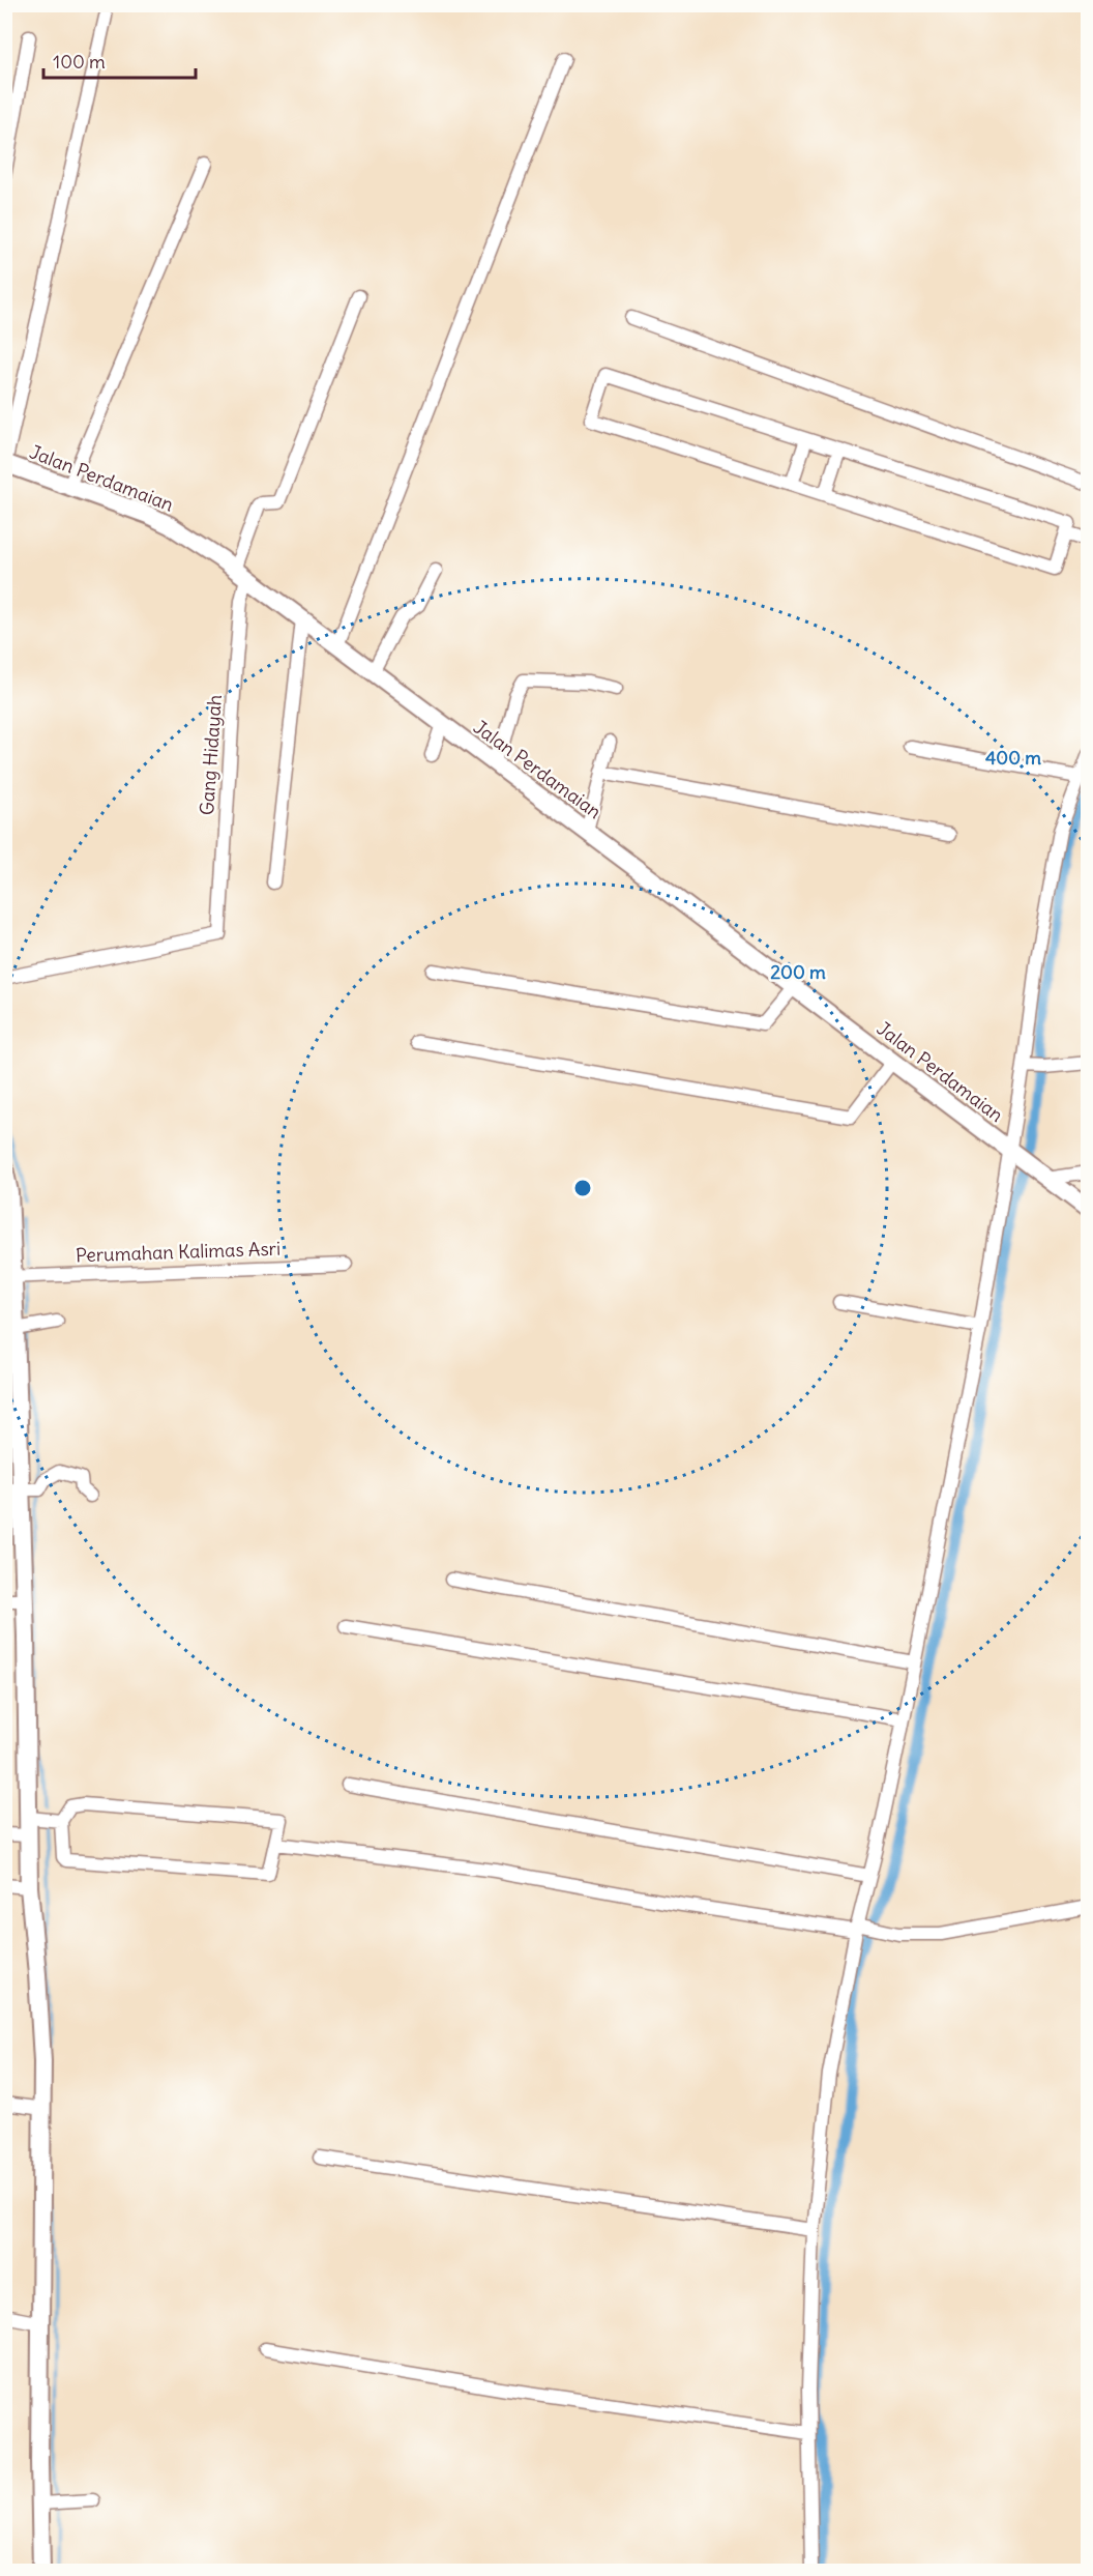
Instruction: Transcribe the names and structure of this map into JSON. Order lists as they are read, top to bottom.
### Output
{
  "streets": {
    "street": ["Jalan Perdamaian", "Gang Hidayah", "Perumahan Kalimas Asri"]
  },
  "crossings": [
    ["Jalan Perdamaian", "Gang Hidayah"]
  ],
  "scale_bar": "100 m",
  "rings": ["400 m", "200 m"]
}
